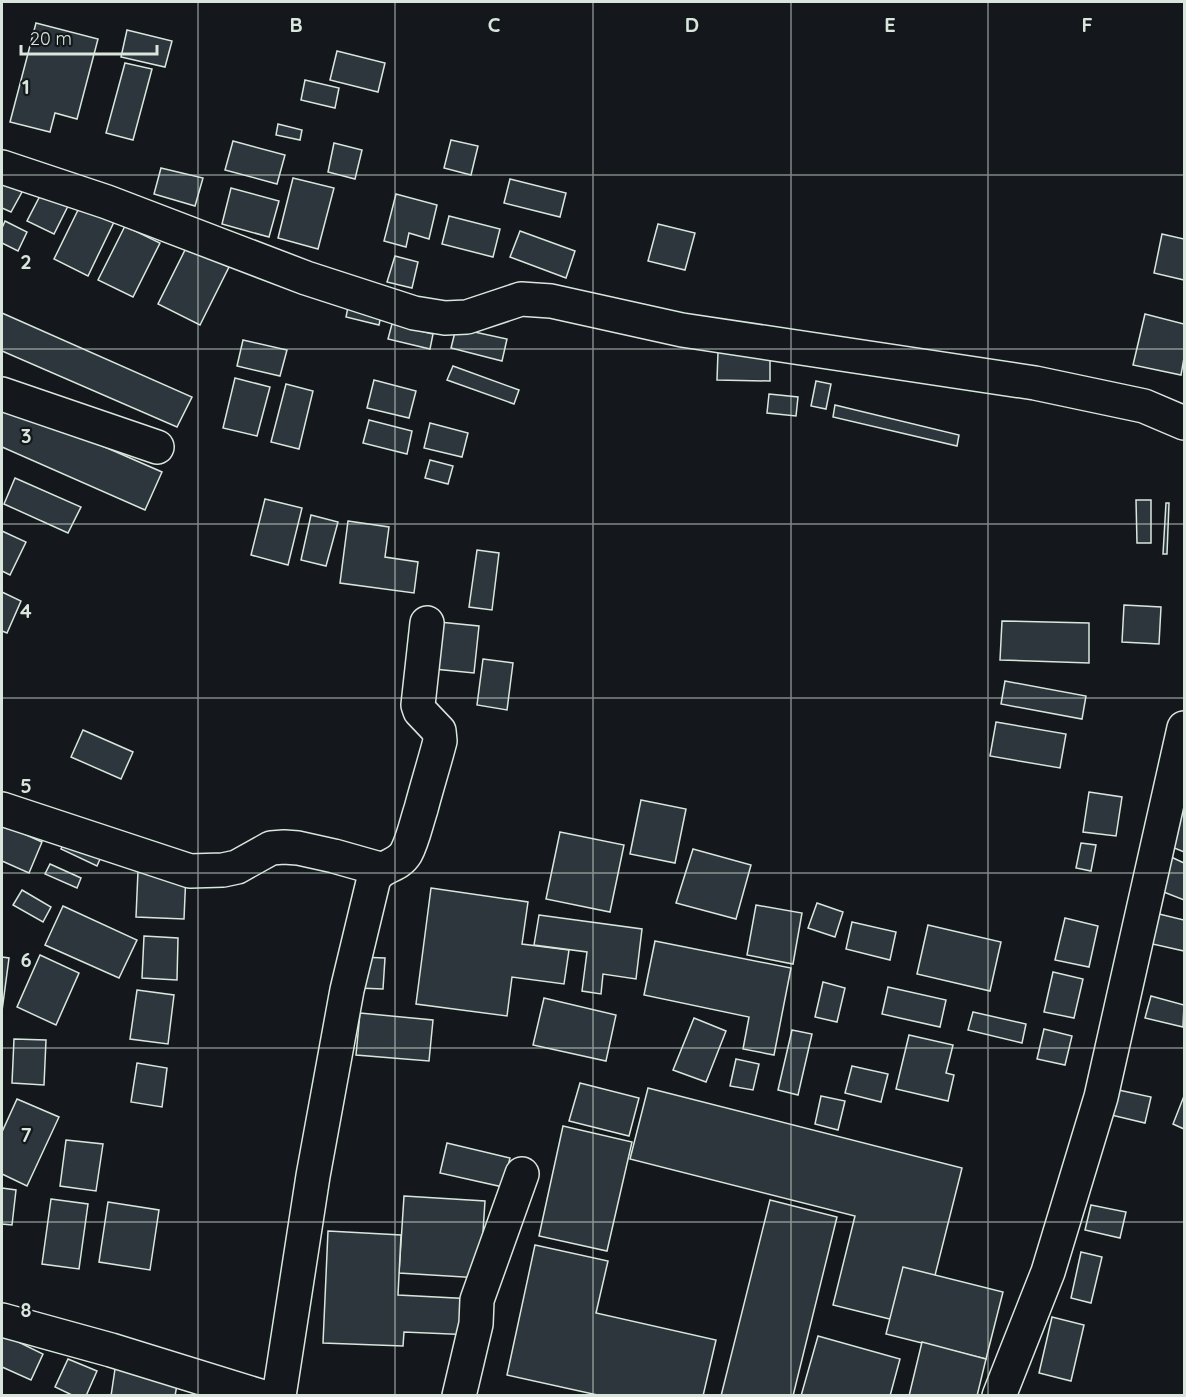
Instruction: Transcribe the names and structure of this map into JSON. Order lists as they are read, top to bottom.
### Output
{
  "scale_bar": "20 m",
  "grid": {
    "columns": [
      "B",
      "C",
      "D",
      "E",
      "F"
    ],
    "rows": [
      "1",
      "2",
      "3",
      "4",
      "5",
      "6",
      "7",
      "8"
    ]
  }
}
